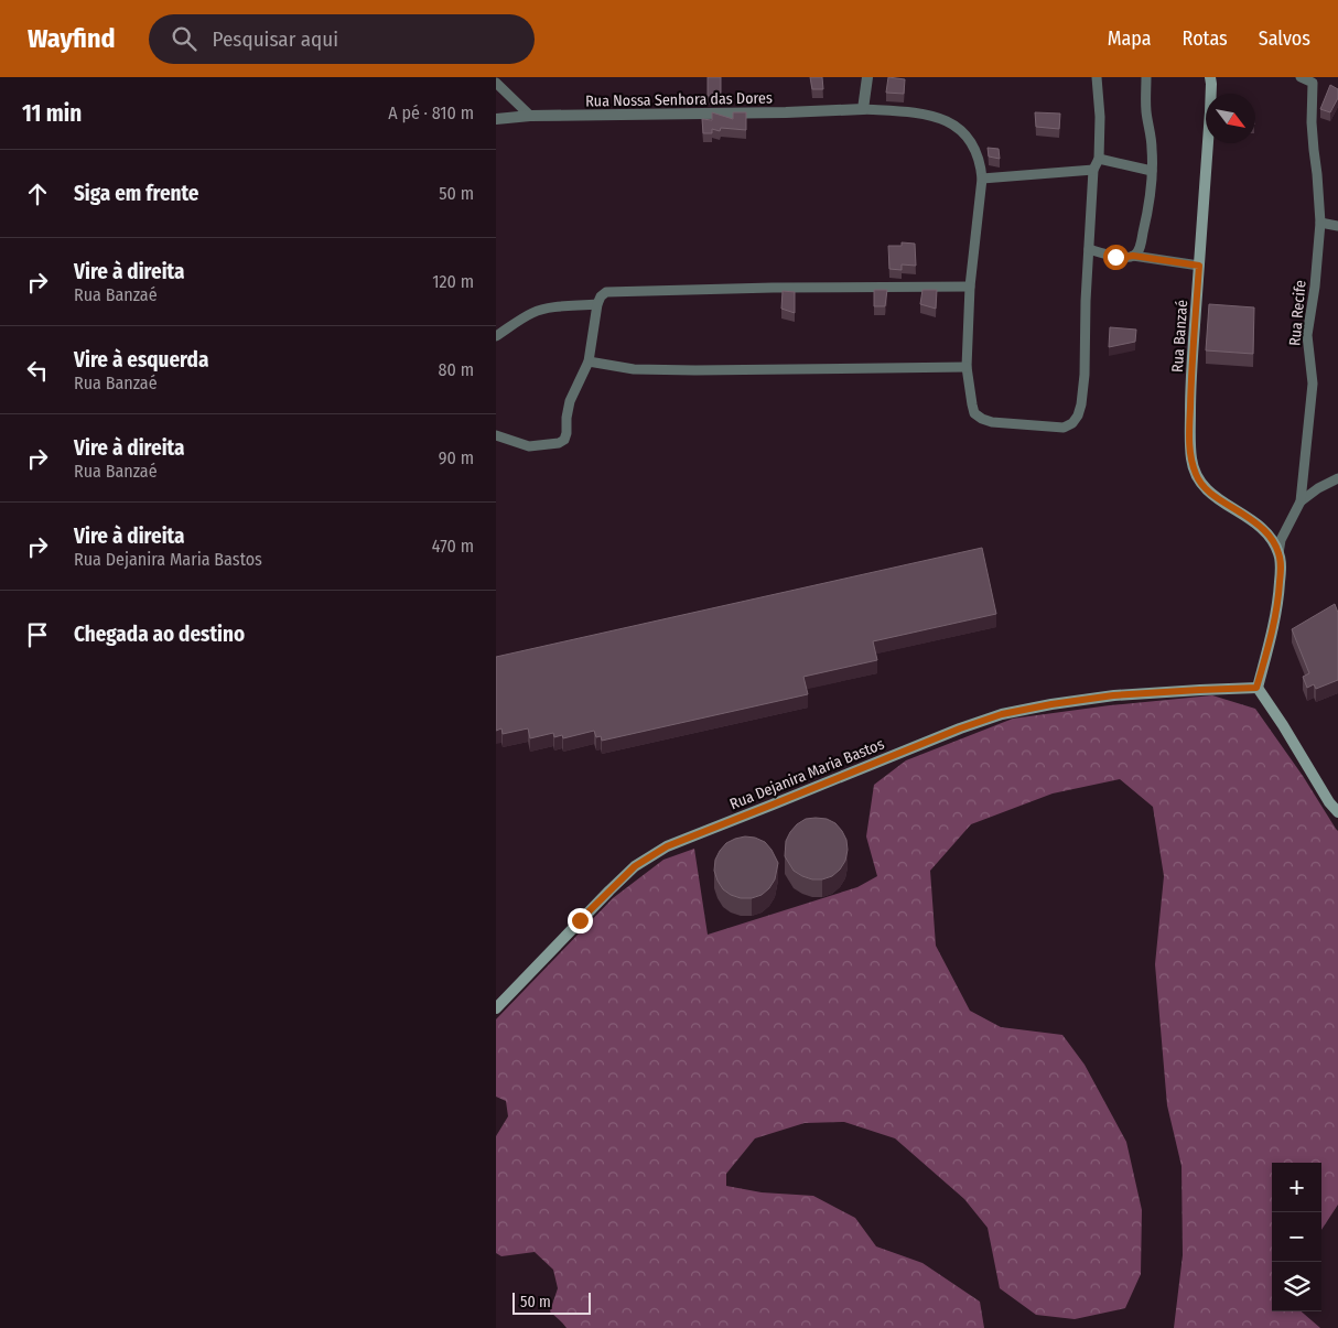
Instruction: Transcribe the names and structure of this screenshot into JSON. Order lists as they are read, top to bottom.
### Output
{
  "streets": {
    "main road": ["Rua Banzaé", "Rua Dejanira Maria Bastos"],
    "street": ["Rua Nossa Senhora das Dores", "Rua Recife"]
  },
  "crossings": [
    ["Rua Recife", "Rua Banzaé"]
  ],
  "scale_bar": "50 m",
  "north": "bottom right",
  "page": {
    "header": "Wayfind",
    "search": "Pesquisar aqui",
    "nav": ["Mapa", "Rotas", "Salvos"],
    "heading": ["11 min", "A pé · 810 m"],
    "list": [
      ["Siga em frente", "50 m"],
      ["Vire à direita", "Rua Banzaé", "120 m"],
      ["Vire à esquerda", "Rua Banzaé", "80 m"],
      ["Vire à direita", "Rua Banzaé", "90 m"],
      ["Vire à direita", "Rua Dejanira Maria Bastos", "470 m"],
      "Chegada ao destino"
    ],
    "map_buttons": ["+", "−"],
    "scale": "50 m"
  }
}
